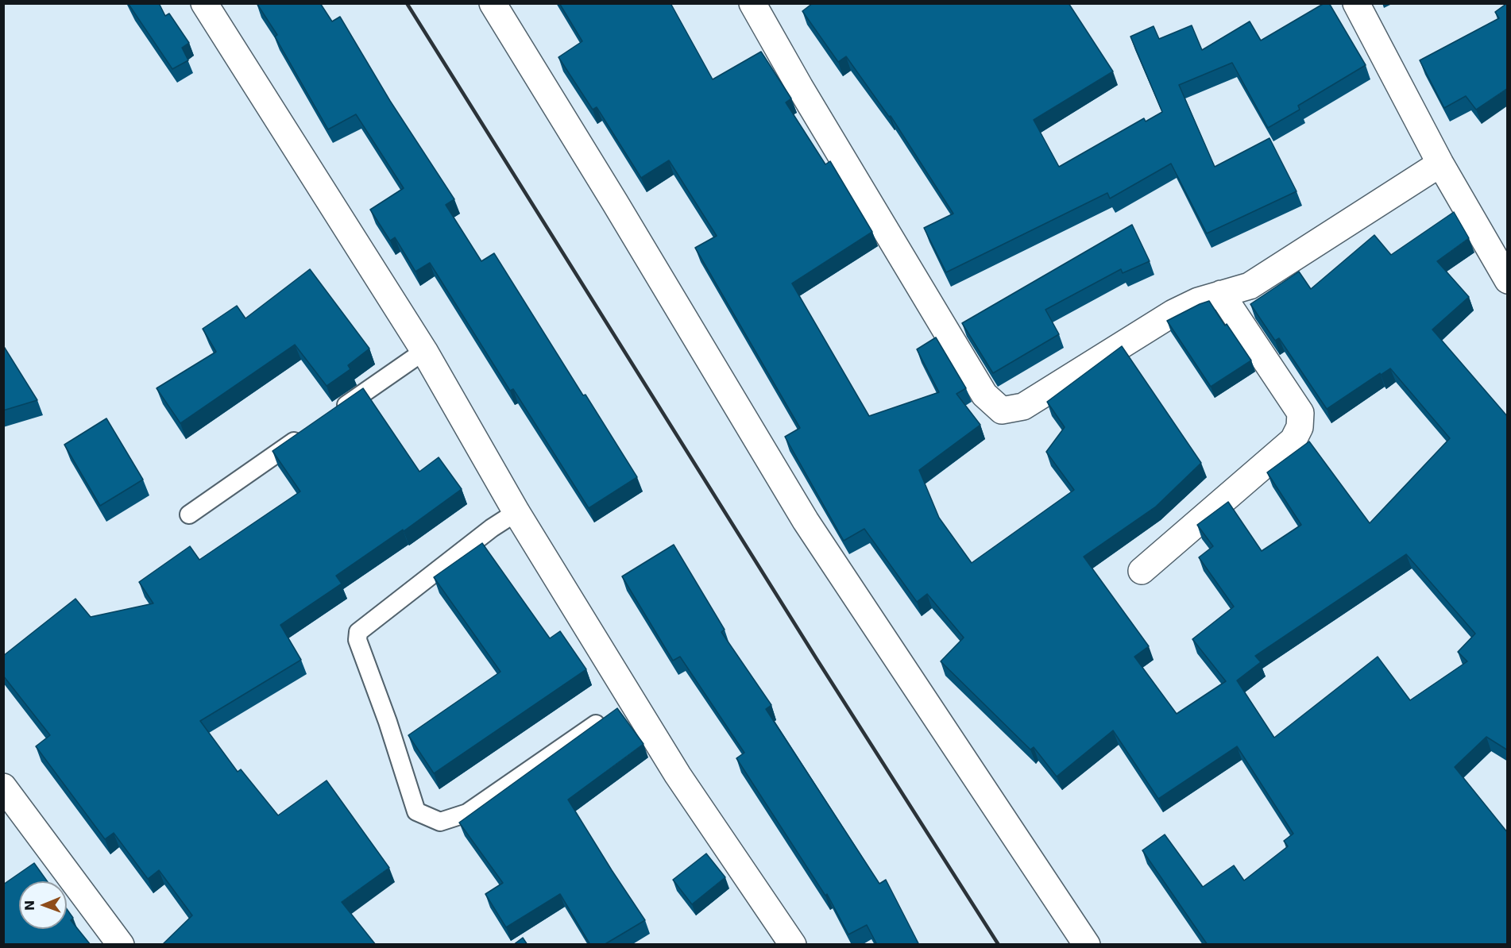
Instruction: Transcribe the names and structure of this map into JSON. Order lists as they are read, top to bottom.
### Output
{
  "north": "left"
}
